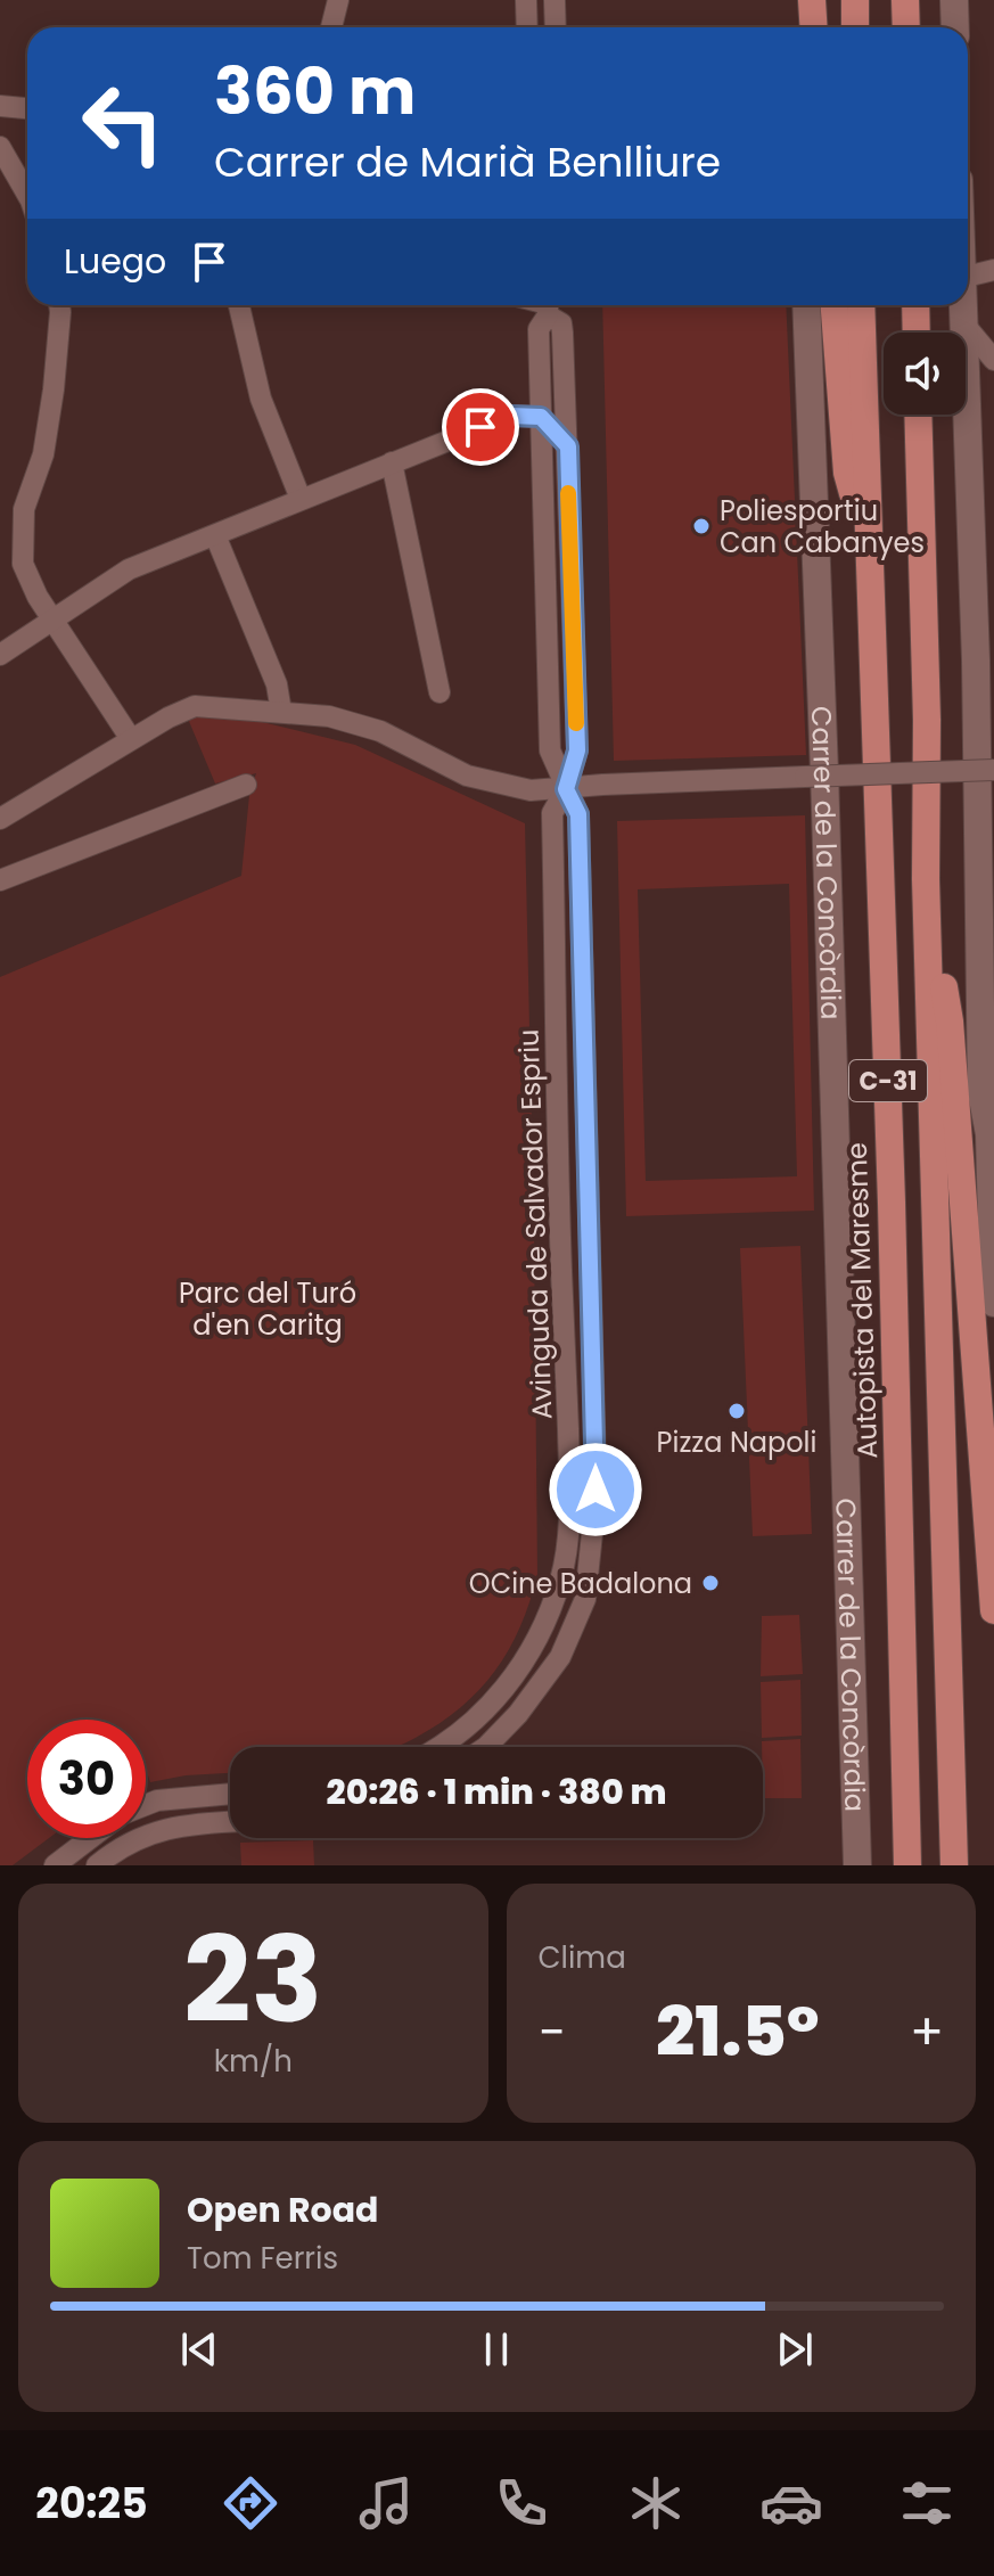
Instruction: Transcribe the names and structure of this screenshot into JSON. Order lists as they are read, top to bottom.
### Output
{
  "streets": {
    "highway": ["C-31", "Autopista del Maresme"],
    "street": ["Carrer de la Concòrdia", "Avinguda de Salvador Espriu"]
  },
  "parks": ["Parc del Turó d'en Caritg"],
  "places": ["Poliesportiu Can Cabanyes", "Pizza Napoli", "OCine Badalona"],
  "page": {
    "turn": ["360 m", "Carrer de Marià Benlliure"],
    "then": "Luego",
    "limit": "30",
    "trip": "20:26 · 1 min · 380 m",
    "tile": [
      ["23", "km/h"],
      "Clima"
    ],
    "heat": ["−", "21.5°", "+"],
    "song": ["Open Road", "Tom Ferris"],
    "tabs": "20:25"
  }
}
